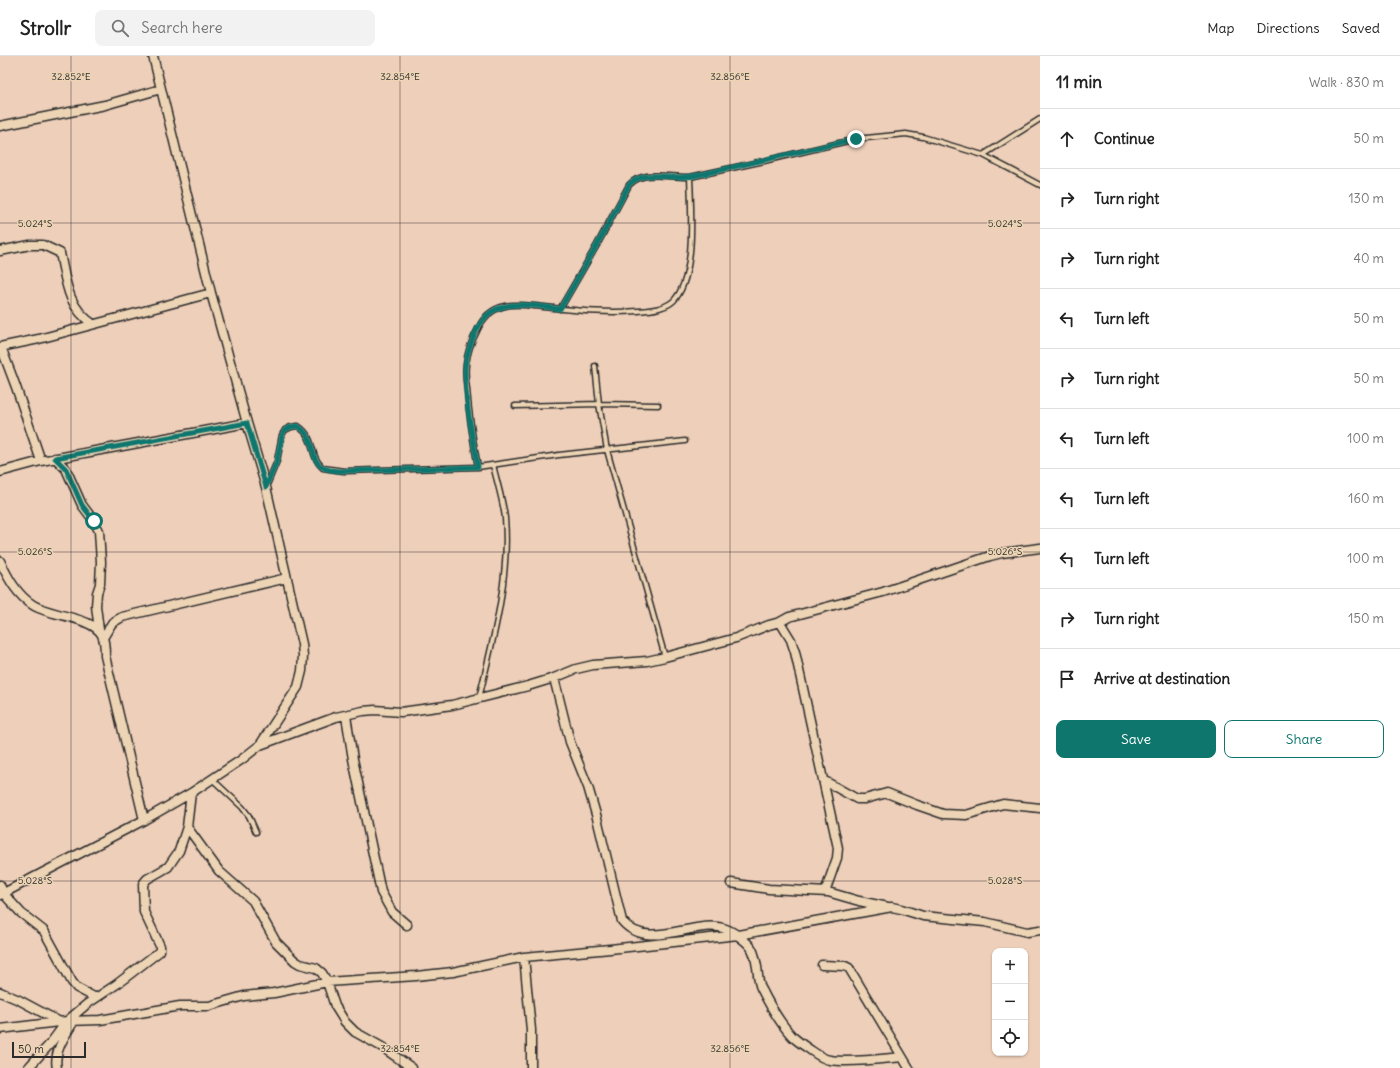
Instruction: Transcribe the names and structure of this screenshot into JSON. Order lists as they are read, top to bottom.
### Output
{
  "scale_bar": "50 m",
  "page": {
    "header": "Strollr",
    "search": "Search here",
    "nav": ["Map", "Directions", "Saved"],
    "heading": ["11 min", "Walk · 830 m"],
    "list": [
      ["Continue", "50 m"],
      ["Turn right", "130 m"],
      ["Turn right", "40 m"],
      ["Turn left", "50 m"],
      ["Turn right", "50 m"],
      ["Turn left", "100 m"],
      ["Turn left", "160 m"],
      ["Turn left", "100 m"],
      ["Turn right", "150 m"],
      "Arrive at destination"
    ],
    "buttons": ["Save", "Share"],
    "map_buttons": ["+", "−"],
    "scale": "50 m"
  },
  "coordinates": [
    "32.852°E",
    "32.854°E",
    "32.856°E",
    "5.024°S",
    "5.026°S",
    "5.028°S"
  ]
}
